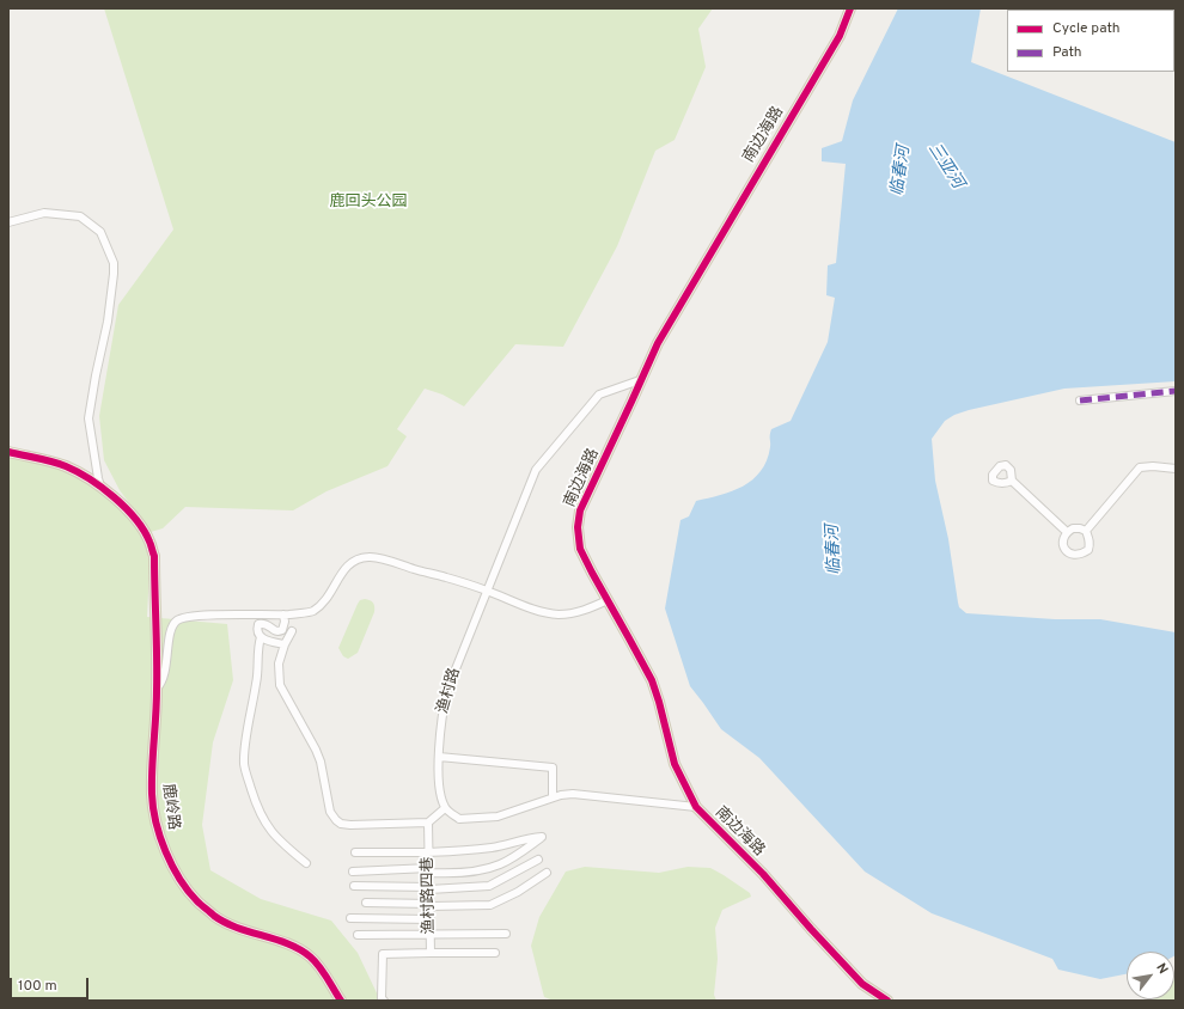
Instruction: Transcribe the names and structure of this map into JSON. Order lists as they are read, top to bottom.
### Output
{
  "streets": {
    "main road": ["南边海路", "鹿岭路"],
    "street": ["渔村路", "渔村路四巷"]
  },
  "crossings": [
    ["南边海路", "渔村路"]
  ],
  "water": ["三亚河", "临春河"],
  "parks": ["鹿回头公园"],
  "legend": ["Cycle path", "Path"],
  "scale_bar": "100 m",
  "north": "top right"
}
